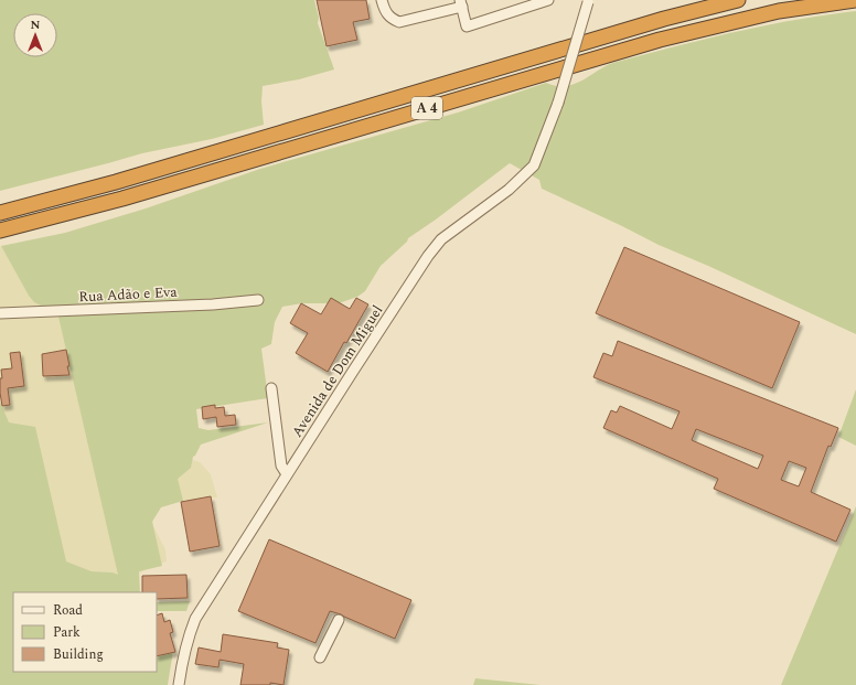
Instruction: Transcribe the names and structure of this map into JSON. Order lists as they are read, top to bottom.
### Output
{
  "streets": {
    "highway": ["A 4"],
    "street": ["Rua Adão e Eva", "Avenida de Dom Miguel"]
  },
  "legend": ["Road", "Park", "Building"],
  "north": "top"
}
